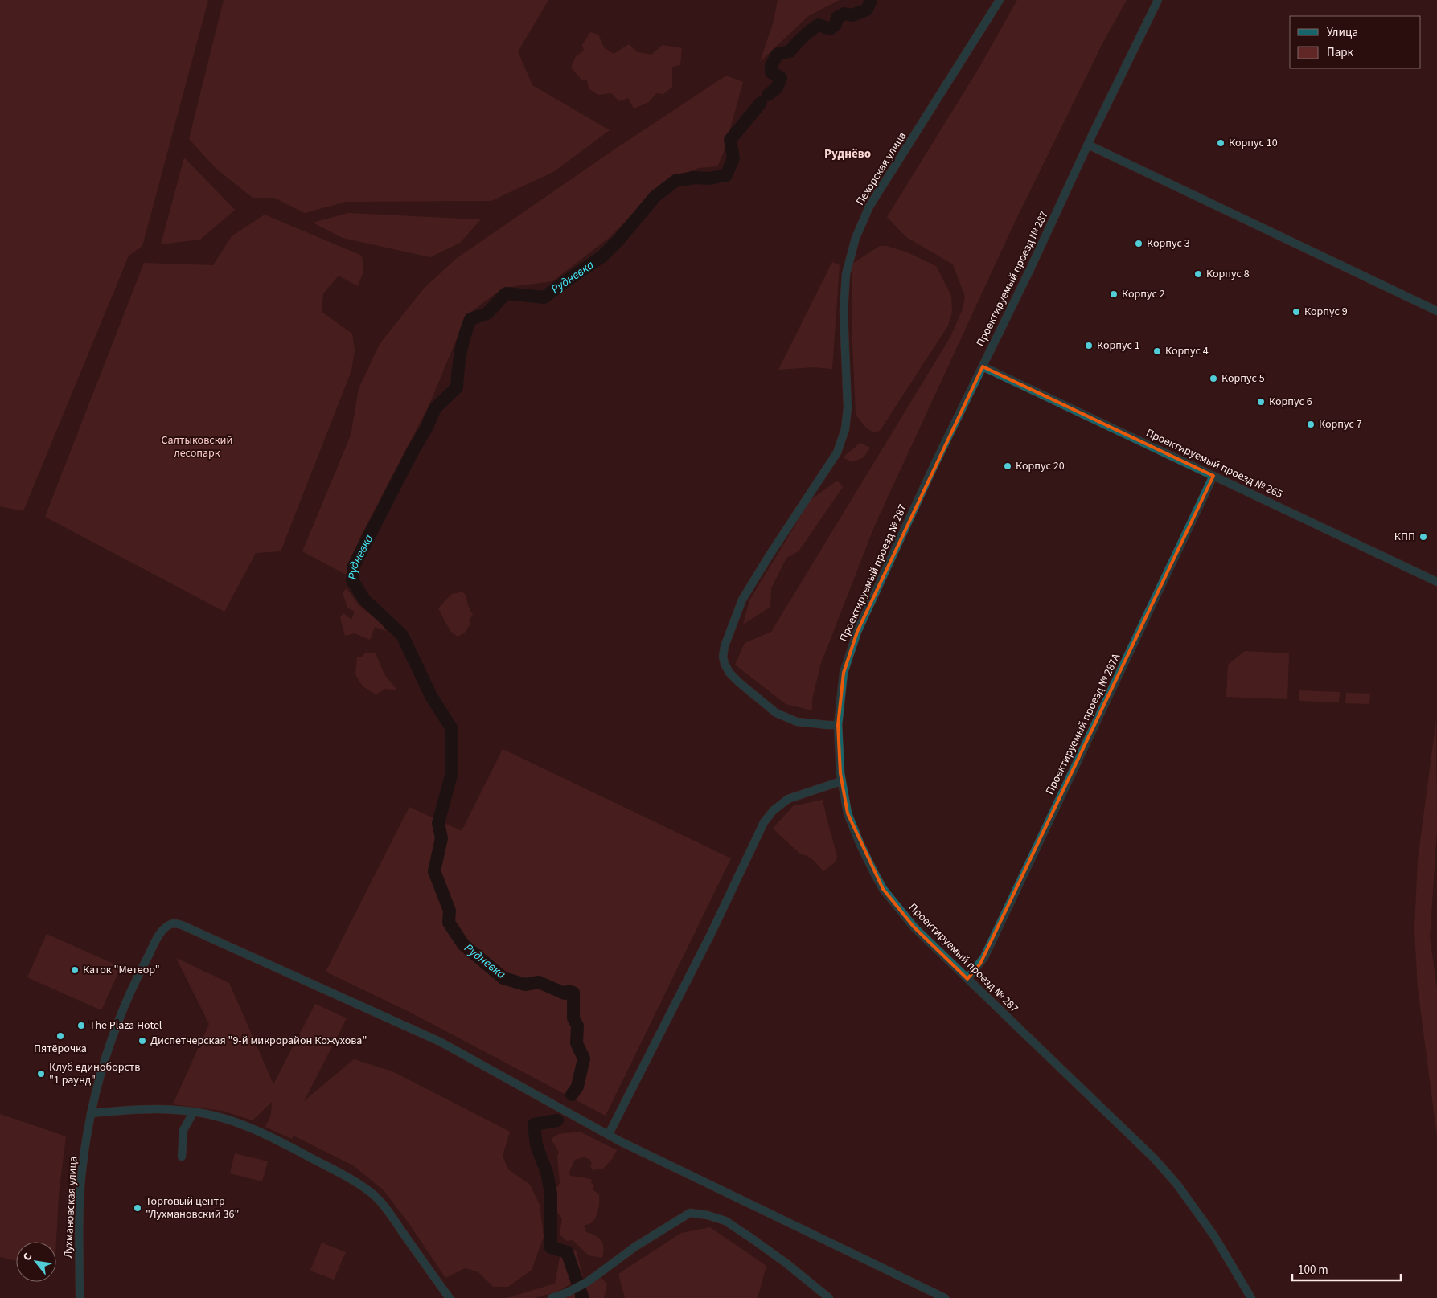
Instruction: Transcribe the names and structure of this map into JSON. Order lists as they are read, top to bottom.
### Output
{
  "streets": {
    "street": [
      "Пехорская улица",
      "Проектируемый проезд № 287",
      "Проектируемый проезд № 265",
      "Проектируемый проезд № 287А",
      "Лухмановская улица"
    ]
  },
  "crossings": [
    ["Пехорская улица", "Проектируемый проезд № 287"],
    ["Проектируемый проезд № 287", "Проектируемый проезд № 265"],
    ["Проектируемый проезд № 287", "Проектируемый проезд № 287А"],
    ["Проектируемый проезд № 265", "Проектируемый проезд № 287А"]
  ],
  "districts": ["Руднёво"],
  "water": ["Рудневка"],
  "parks": ["Салтыковский лесопарк"],
  "places": [
    "Корпус 10",
    "Корпус 3",
    "Корпус 8",
    "Корпус 2",
    "Корпус 9",
    "Корпус 1",
    "Корпус 4",
    "Корпус 5",
    "Корпус 6",
    "Корпус 7",
    "Корпус 20",
    "КПП",
    "Каток \"Метеор\"",
    "The Plaza Hotel",
    "Пятёрочка",
    "Диспетчерская \"9-й микрорайон Кожухова\"",
    "Клуб единоборств \"1 раунд\"",
    "Торговый центр \"Лухмановский 36\""
  ],
  "legend": ["Улица", "Парк"],
  "scale_bar": "100 m",
  "north": "top left"
}
